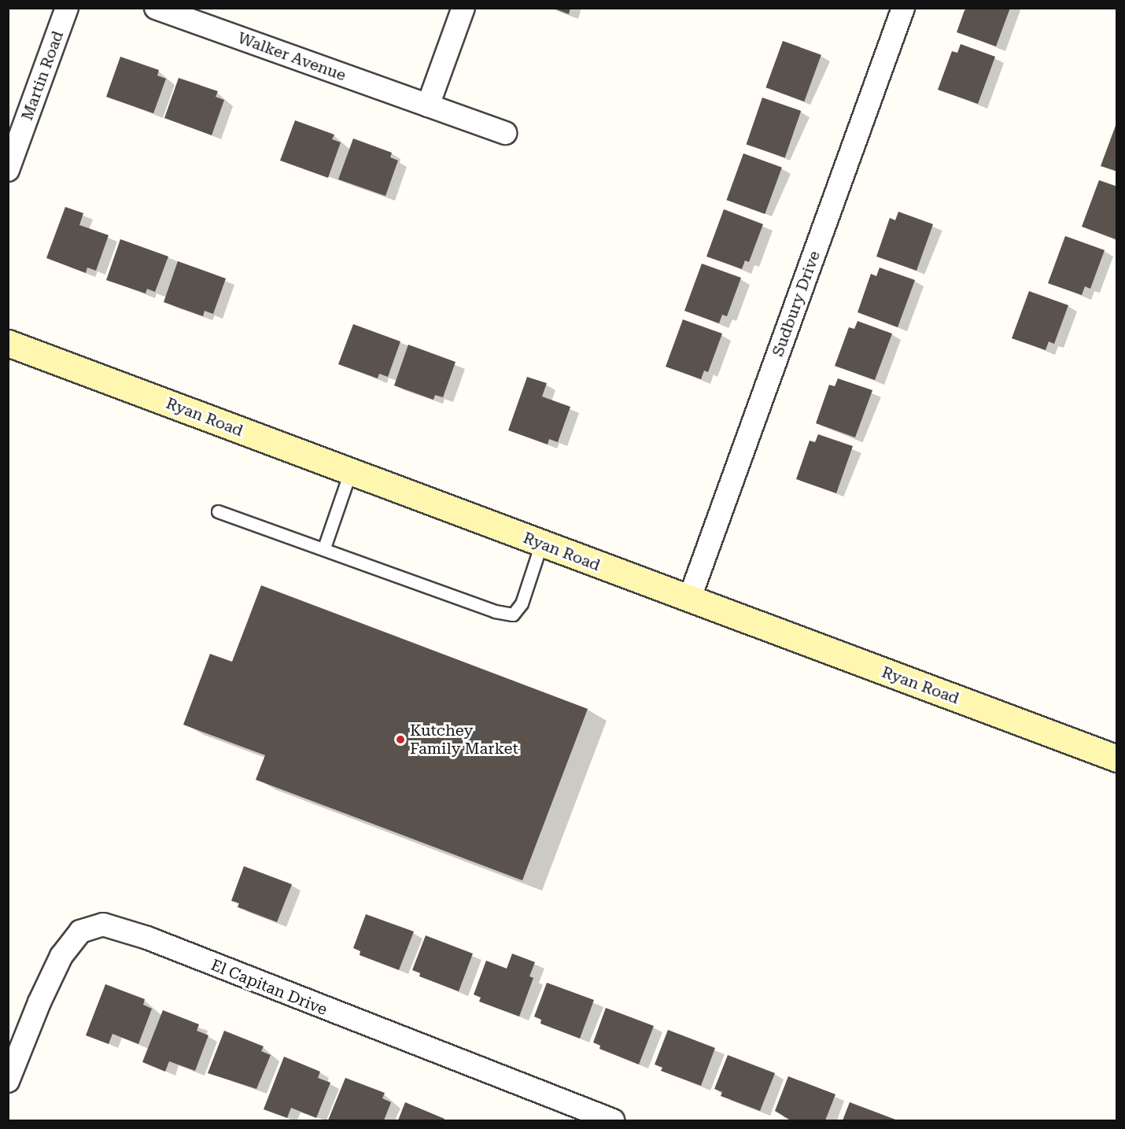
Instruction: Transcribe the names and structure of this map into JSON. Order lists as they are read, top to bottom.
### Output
{
  "streets": {
    "main road": ["Ryan Road"],
    "street": [
      "Walker Avenue",
      "Martin Road",
      "Sudbury Drive",
      "El Capitan Drive"
    ]
  },
  "crossings": [
    ["Sudbury Drive", "Ryan Road"]
  ],
  "places": ["Kutchey Family Market"]
}
